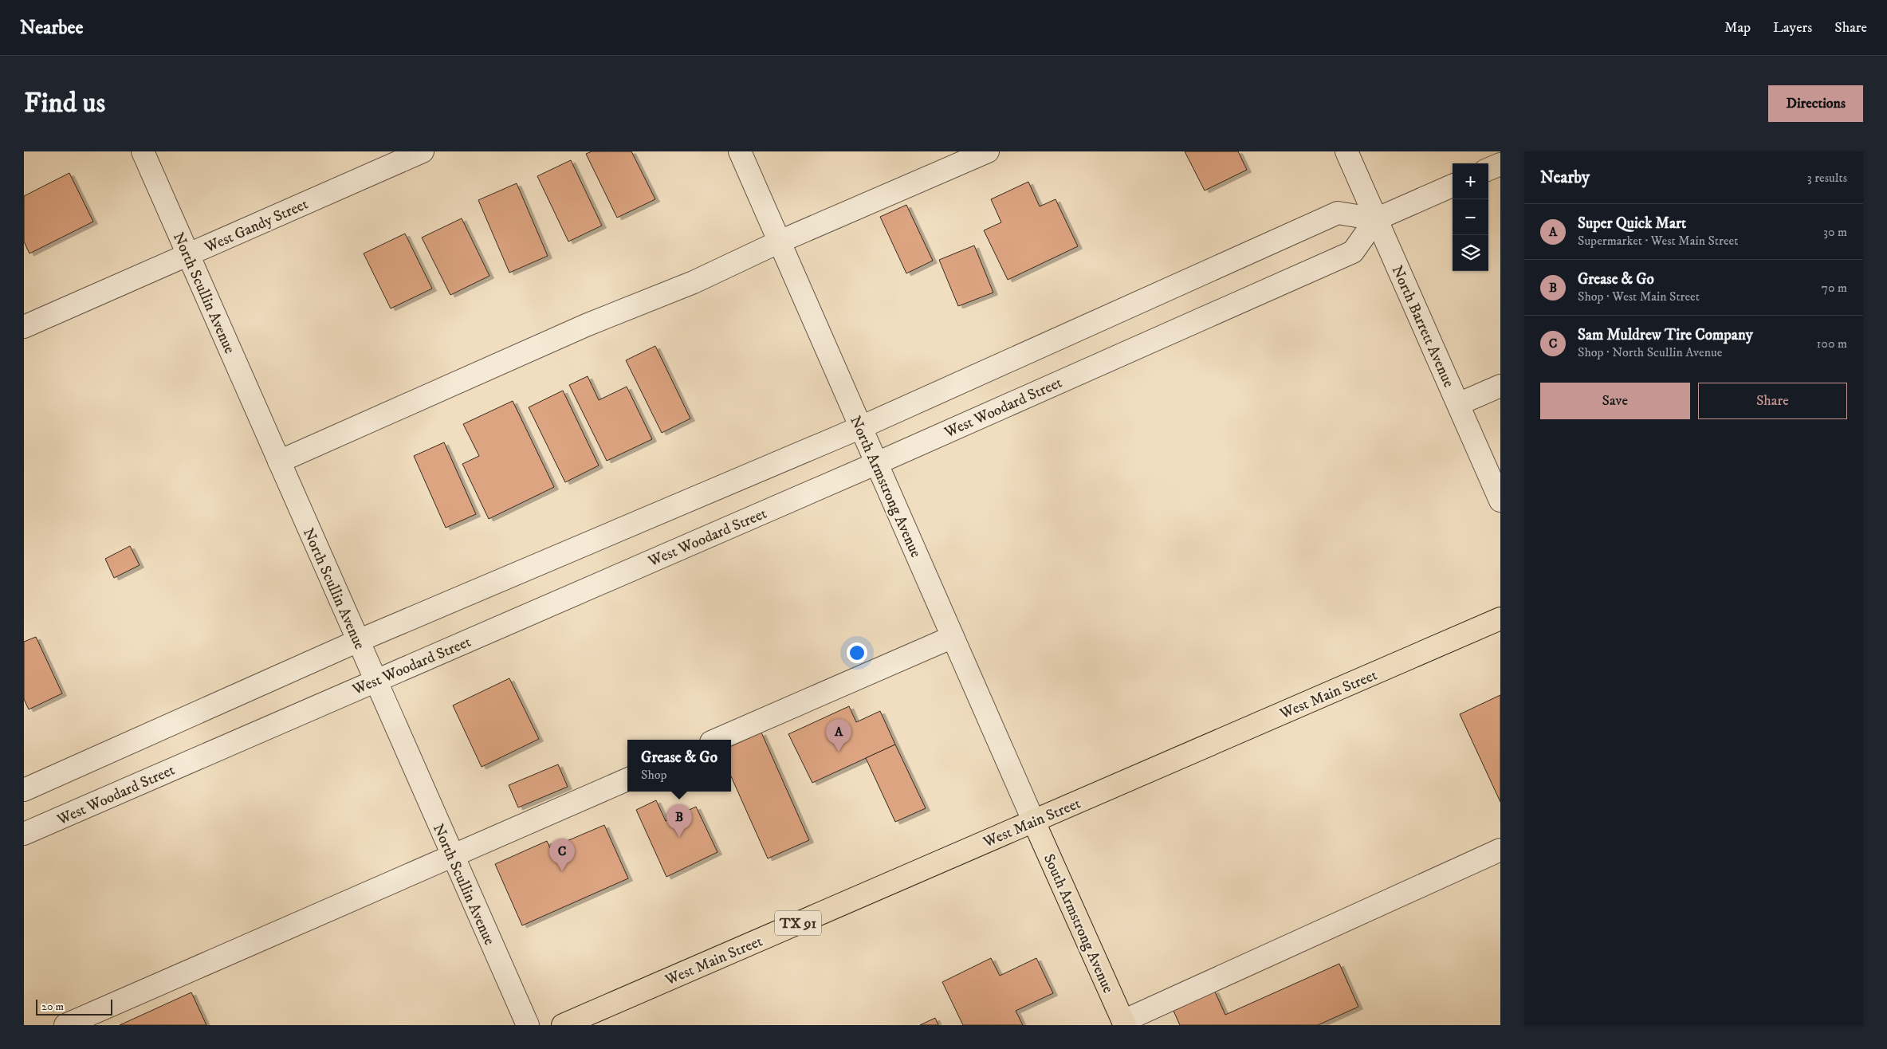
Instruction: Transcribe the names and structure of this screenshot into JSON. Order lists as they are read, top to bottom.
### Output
{
  "streets": {
    "main road": ["West Main Street", "TX 91", "South Armstrong Avenue"],
    "street": [
      "West Gandy Street",
      "North Scullin Avenue",
      "North Barrett Avenue",
      "West Woodard Street",
      "North Armstrong Avenue"
    ]
  },
  "crossings": [
    ["West Gandy Street", "North Scullin Avenue"],
    ["North Scullin Avenue", "West Woodard Street"],
    ["North Barrett Avenue", "West Woodard Street"],
    ["West Woodard Street", "North Armstrong Avenue"],
    ["North Armstrong Avenue", "West Main Street"],
    ["North Armstrong Avenue", "South Armstrong Avenue"],
    ["West Main Street", "South Armstrong Avenue"]
  ],
  "scale_bar": "20 m",
  "page": {
    "header": "Nearbee",
    "nav": ["Map", "Layers", "Share"],
    "buttons": [
      "Directions",
      ["Save", "Share"]
    ],
    "title": "Find us",
    "heading": ["Nearby", "3 results"],
    "map_buttons": ["+", "−"],
    "list": [
      {
        "mark": "A",
        "name": "Super Quick Mart",
        "note": "Supermarket · West Main Street",
        "value": "30 m"
      },
      {
        "mark": "B",
        "name": "Grease & Go",
        "note": "Shop · West Main Street",
        "value": "70 m"
      },
      {
        "mark": "C",
        "name": "Sam Muldrew Tire Company",
        "note": "Shop · North Scullin Avenue",
        "value": "100 m"
      }
    ],
    "pins": ["A", "B", "C"],
    "popup": ["Grease & Go", "Shop"],
    "scale": "20 m"
  }
}
